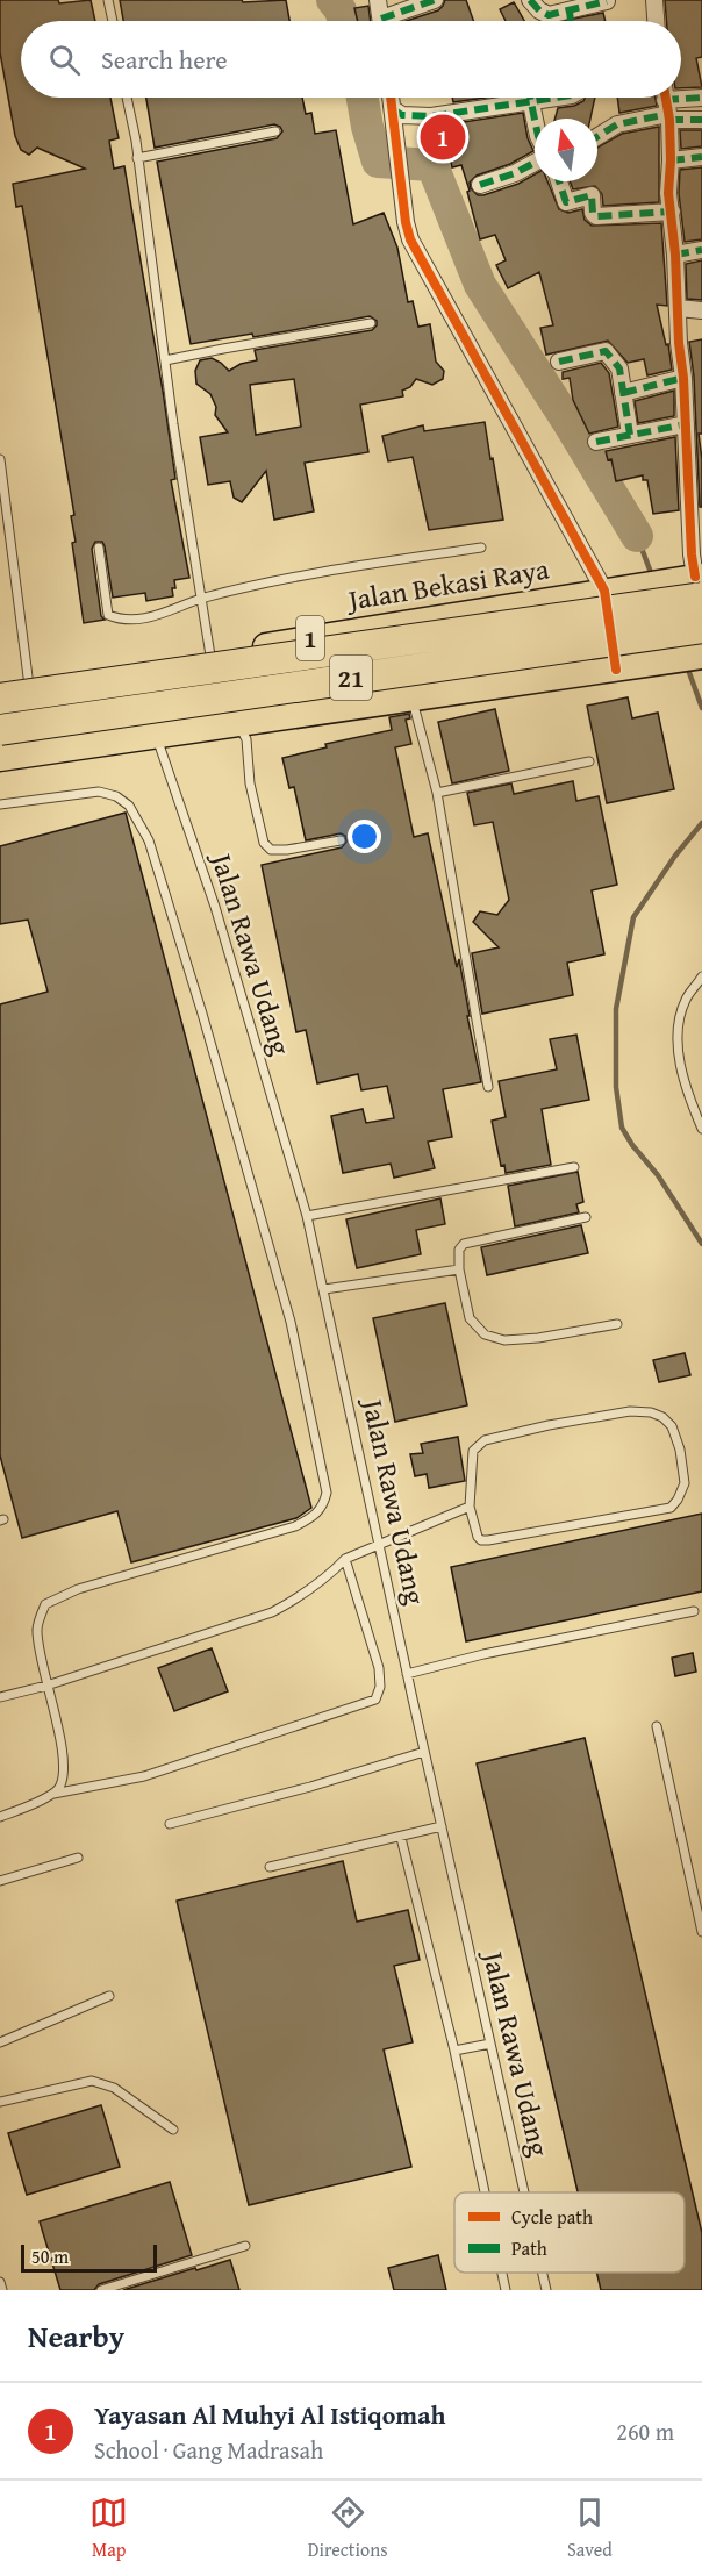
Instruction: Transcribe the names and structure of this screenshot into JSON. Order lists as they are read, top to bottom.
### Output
{
  "streets": {
    "highway": ["Jalan Bekasi Raya", "1", "21"],
    "lane": ["Jalan Rawa Udang"]
  },
  "crossings": [
    ["Jalan Bekasi Raya", "21"]
  ],
  "legend": ["Cycle path", "Path"],
  "scale_bar": "50 m",
  "north": "top",
  "page": {
    "search": "Search here",
    "pins": "1",
    "scale": "50 m",
    "heading": "Nearby",
    "list": [
      {
        "mark": "1",
        "name": "Yayasan Al Muhyi Al Istiqomah",
        "note": "School · Gang Madrasah",
        "value": "260 m"
      }
    ],
    "nav": ["Map", "Directions", "Saved"]
  }
}
